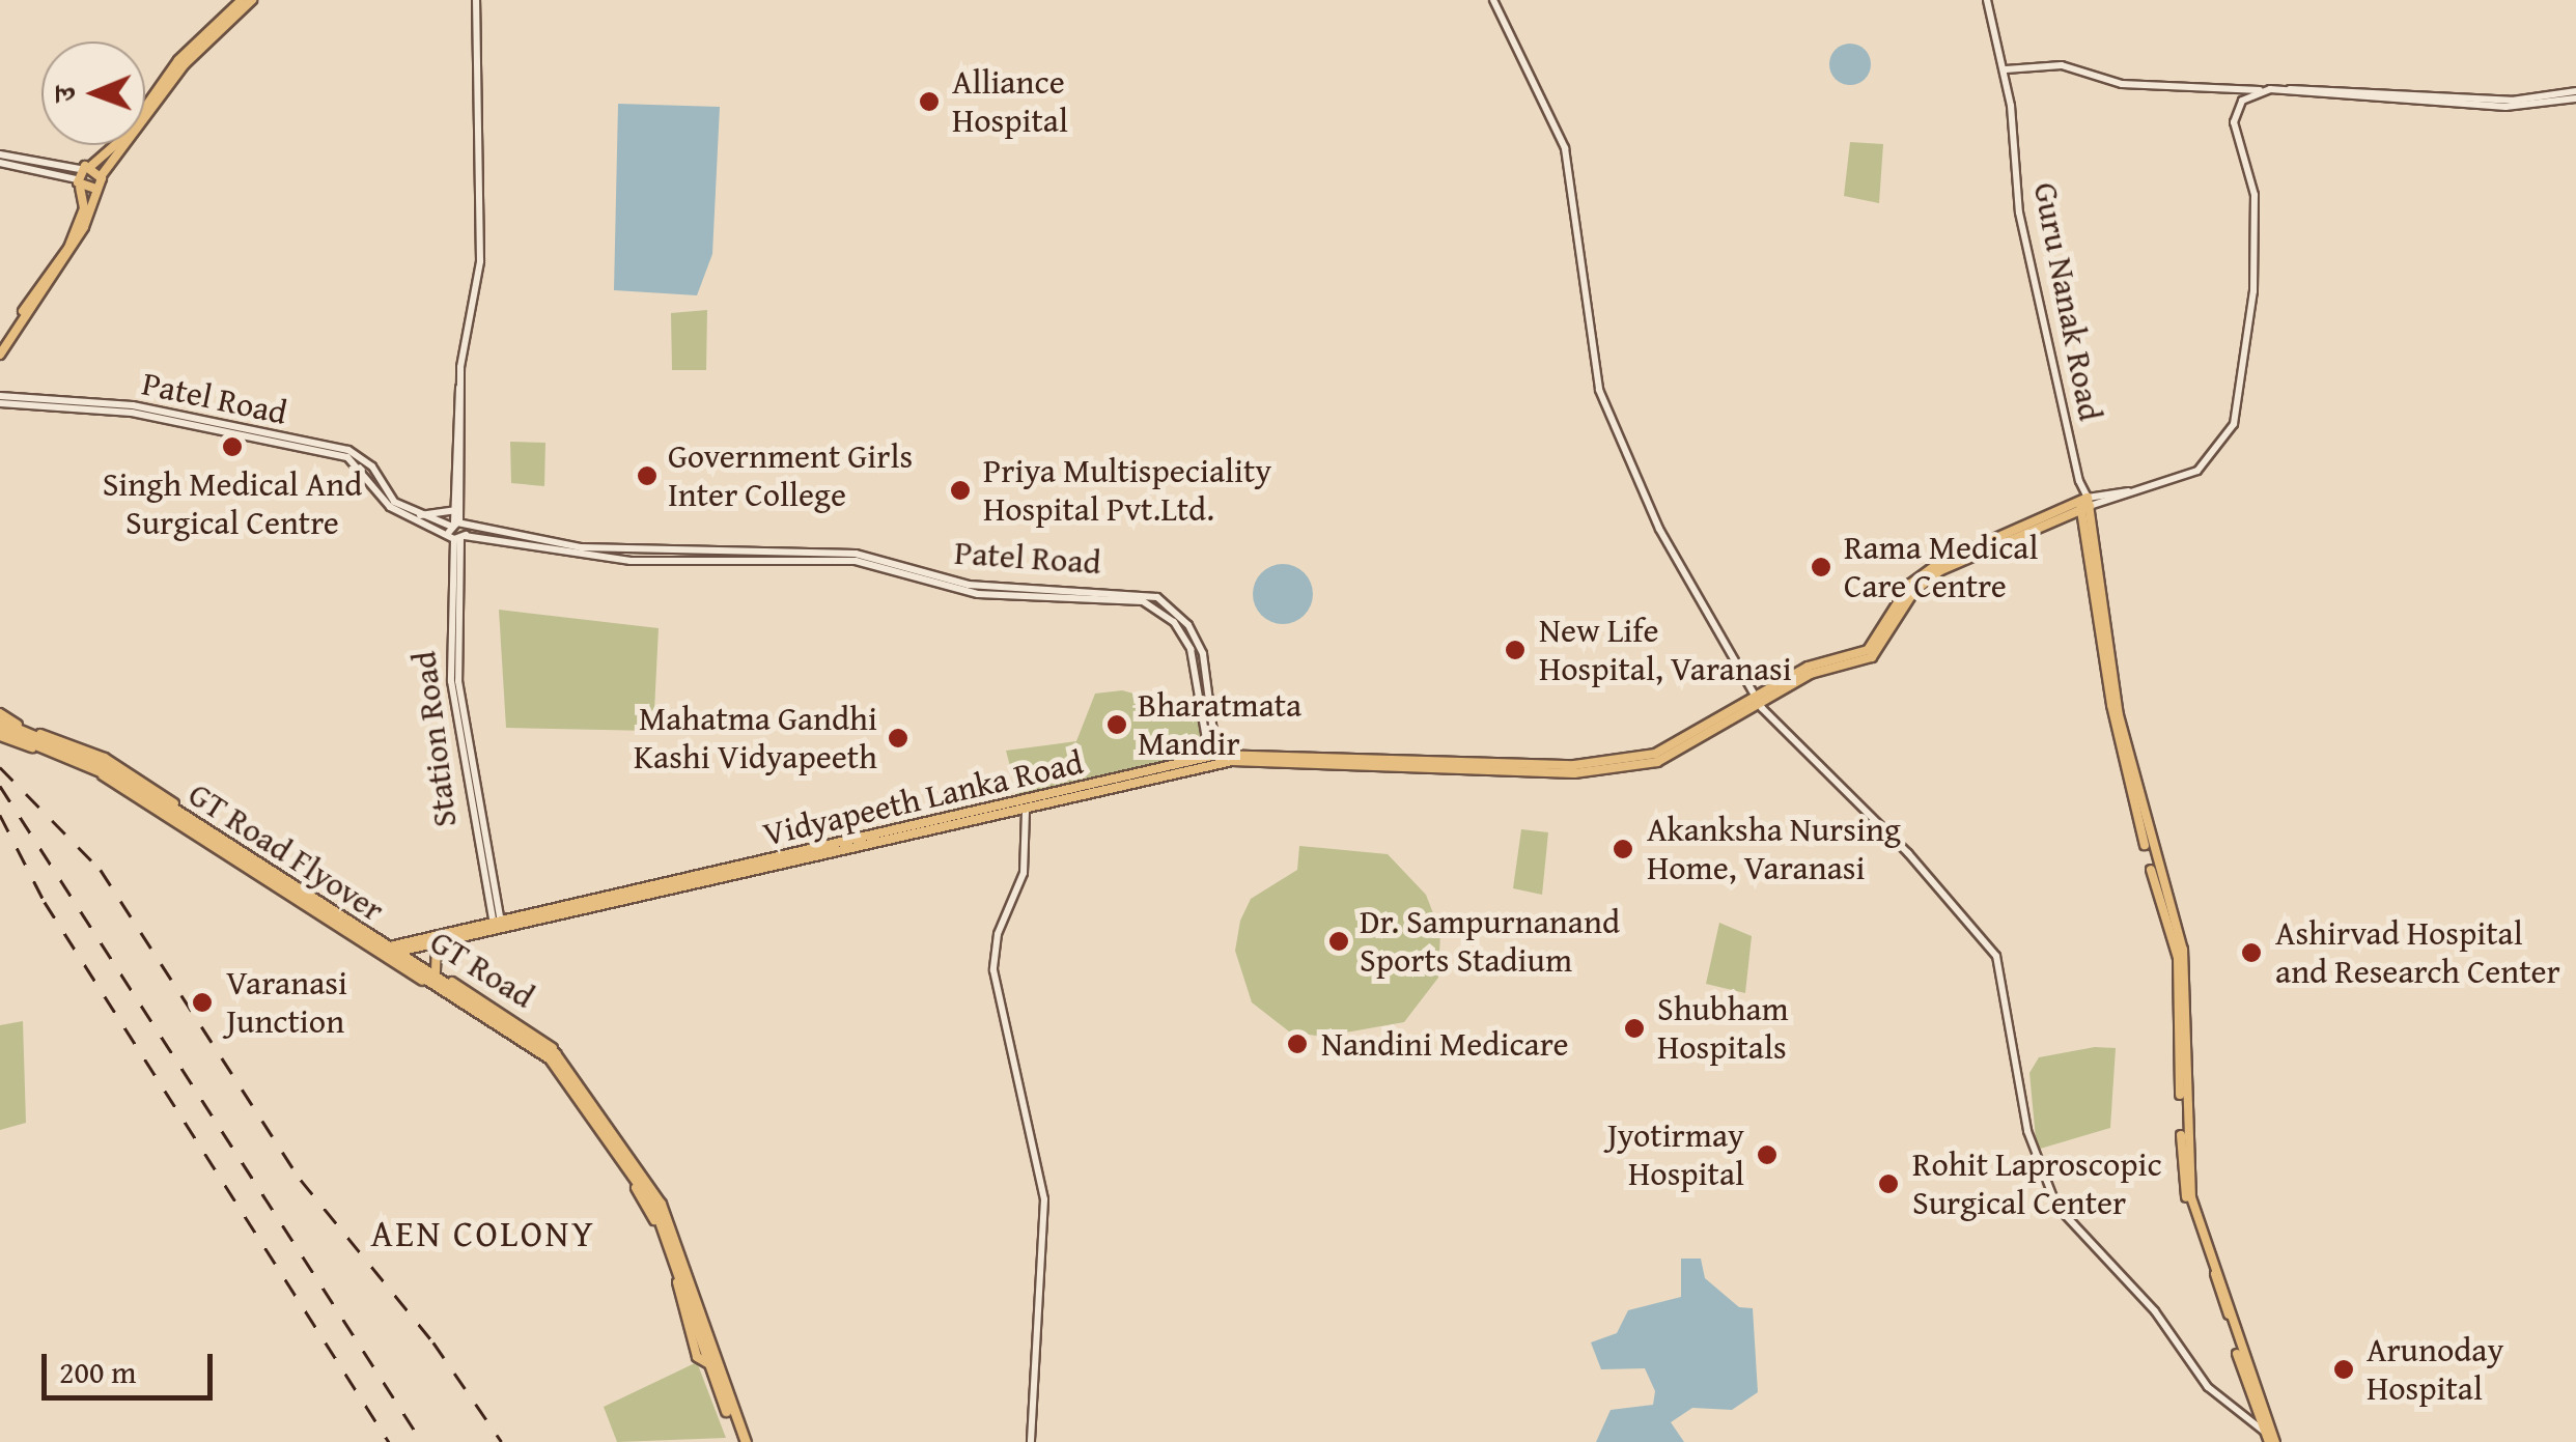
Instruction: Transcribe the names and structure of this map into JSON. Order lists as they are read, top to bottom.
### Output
{
  "streets": {
    "highway": ["GT Road Flyover", "GT Road"],
    "main road": ["Vidyapeeth Lanka Road"],
    "street": ["Guru Nanak Road", "Patel Road", "Station Road"]
  },
  "crossings": [
    ["Guru Nanak Road", "Vidyapeeth Lanka Road"],
    ["Patel Road", "Station Road"],
    ["Patel Road", "Vidyapeeth Lanka Road"],
    ["Station Road", "Vidyapeeth Lanka Road"],
    ["Vidyapeeth Lanka Road", "GT Road"],
    ["GT Road Flyover", "GT Road"]
  ],
  "districts": ["AEN COLONY"],
  "places": [
    "Alliance Hospital",
    "Singh Medical And Surgical Centre",
    "Government Girls Inter College",
    "Priya Multispeciality Hospital Pvt.Ltd.",
    "Rama Medical Care Centre",
    "New Life Hospital, Varanasi",
    "Bharatmata Mandir",
    "Mahatma Gandhi Kashi Vidyapeeth",
    "Akanksha Nursing Home, Varanasi",
    "Dr. Sampurnanand Sports Stadium",
    "Ashirvad Hospital and Research Center",
    "Varanasi Junction",
    "Shubham Hospitals",
    "Nandini Medicare",
    "Jyotirmay Hospital",
    "Rohit Laproscopic Surgical Center",
    "Arunoday Hospital"
  ],
  "scale_bar": "200 m",
  "north": "left"
}
